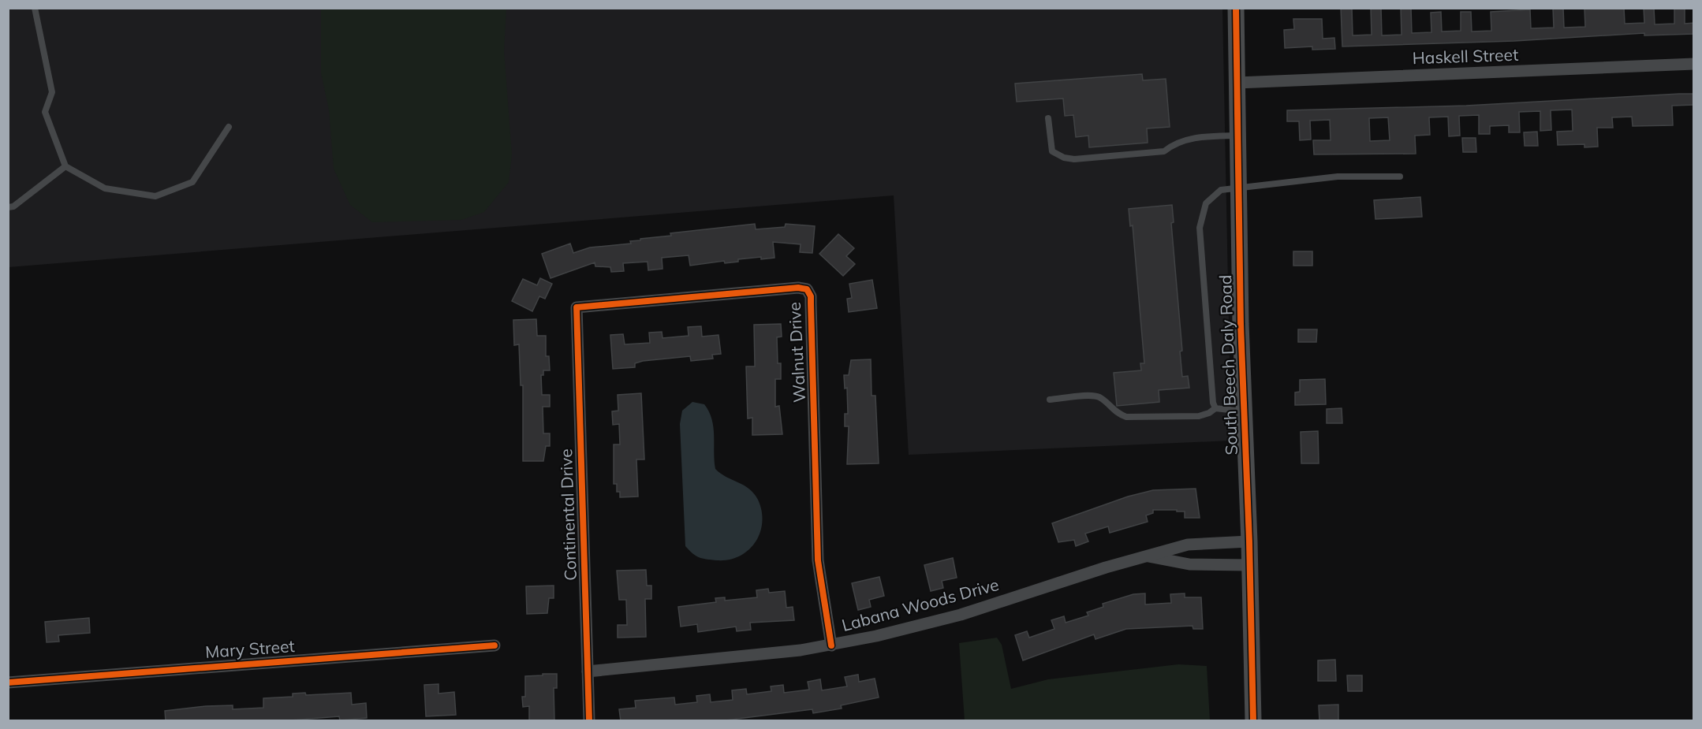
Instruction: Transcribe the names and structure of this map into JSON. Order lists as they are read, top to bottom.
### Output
{
  "streets": {
    "street": [
      "Haskell Street",
      "Walnut Drive",
      "South Beech Daly Road",
      "Continental Drive",
      "Labana Woods Drive",
      "Mary Street"
    ]
  },
  "crossings": [
    ["Haskell Street", "South Beech Daly Road"],
    ["Walnut Drive", "Continental Drive"],
    ["Walnut Drive", "Labana Woods Drive"],
    ["South Beech Daly Road", "Labana Woods Drive"],
    ["Continental Drive", "Labana Woods Drive"]
  ]
}
